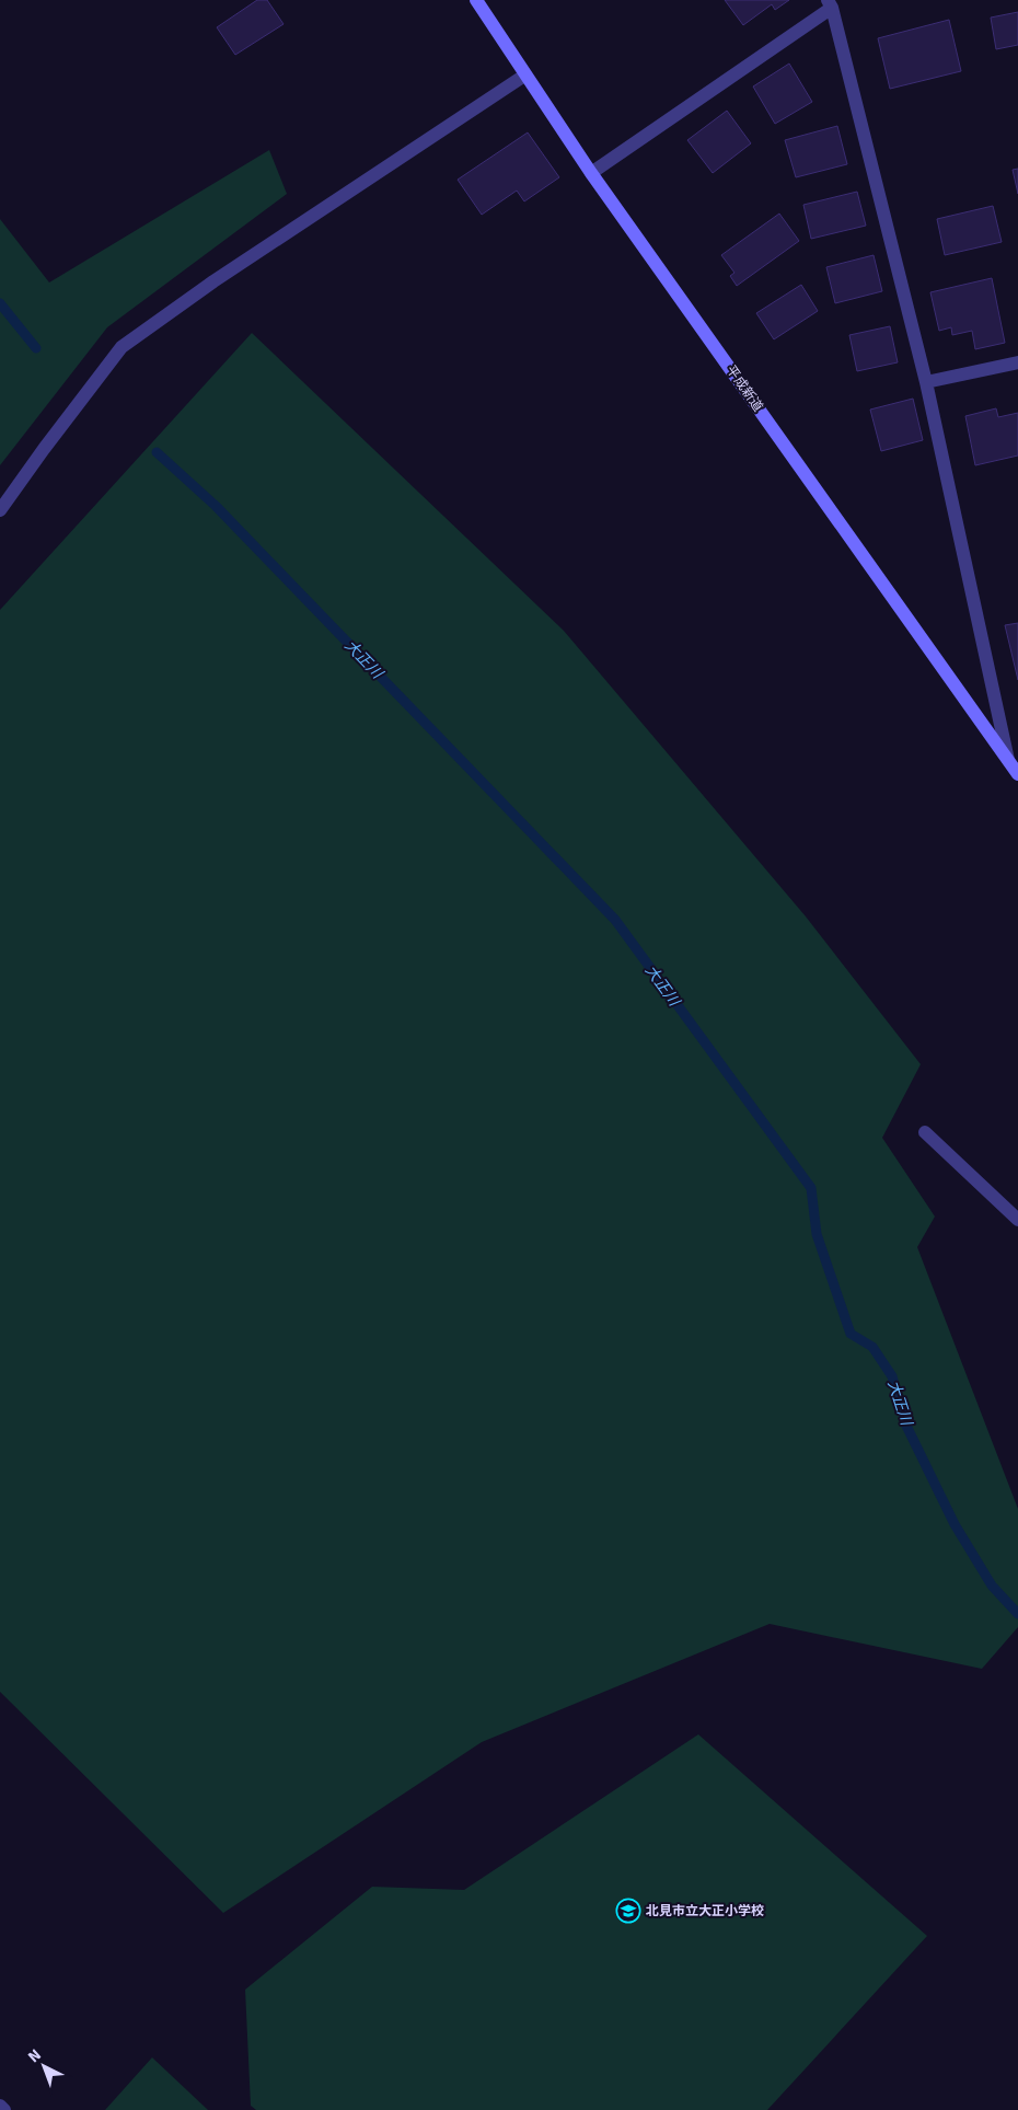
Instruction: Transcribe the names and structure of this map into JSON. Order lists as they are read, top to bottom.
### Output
{
  "streets": {
    "street": ["平成新道"]
  },
  "water": ["大正川"],
  "places": {
    "school or university": ["北見市立大正小学校"]
  },
  "north": "top left"
}
